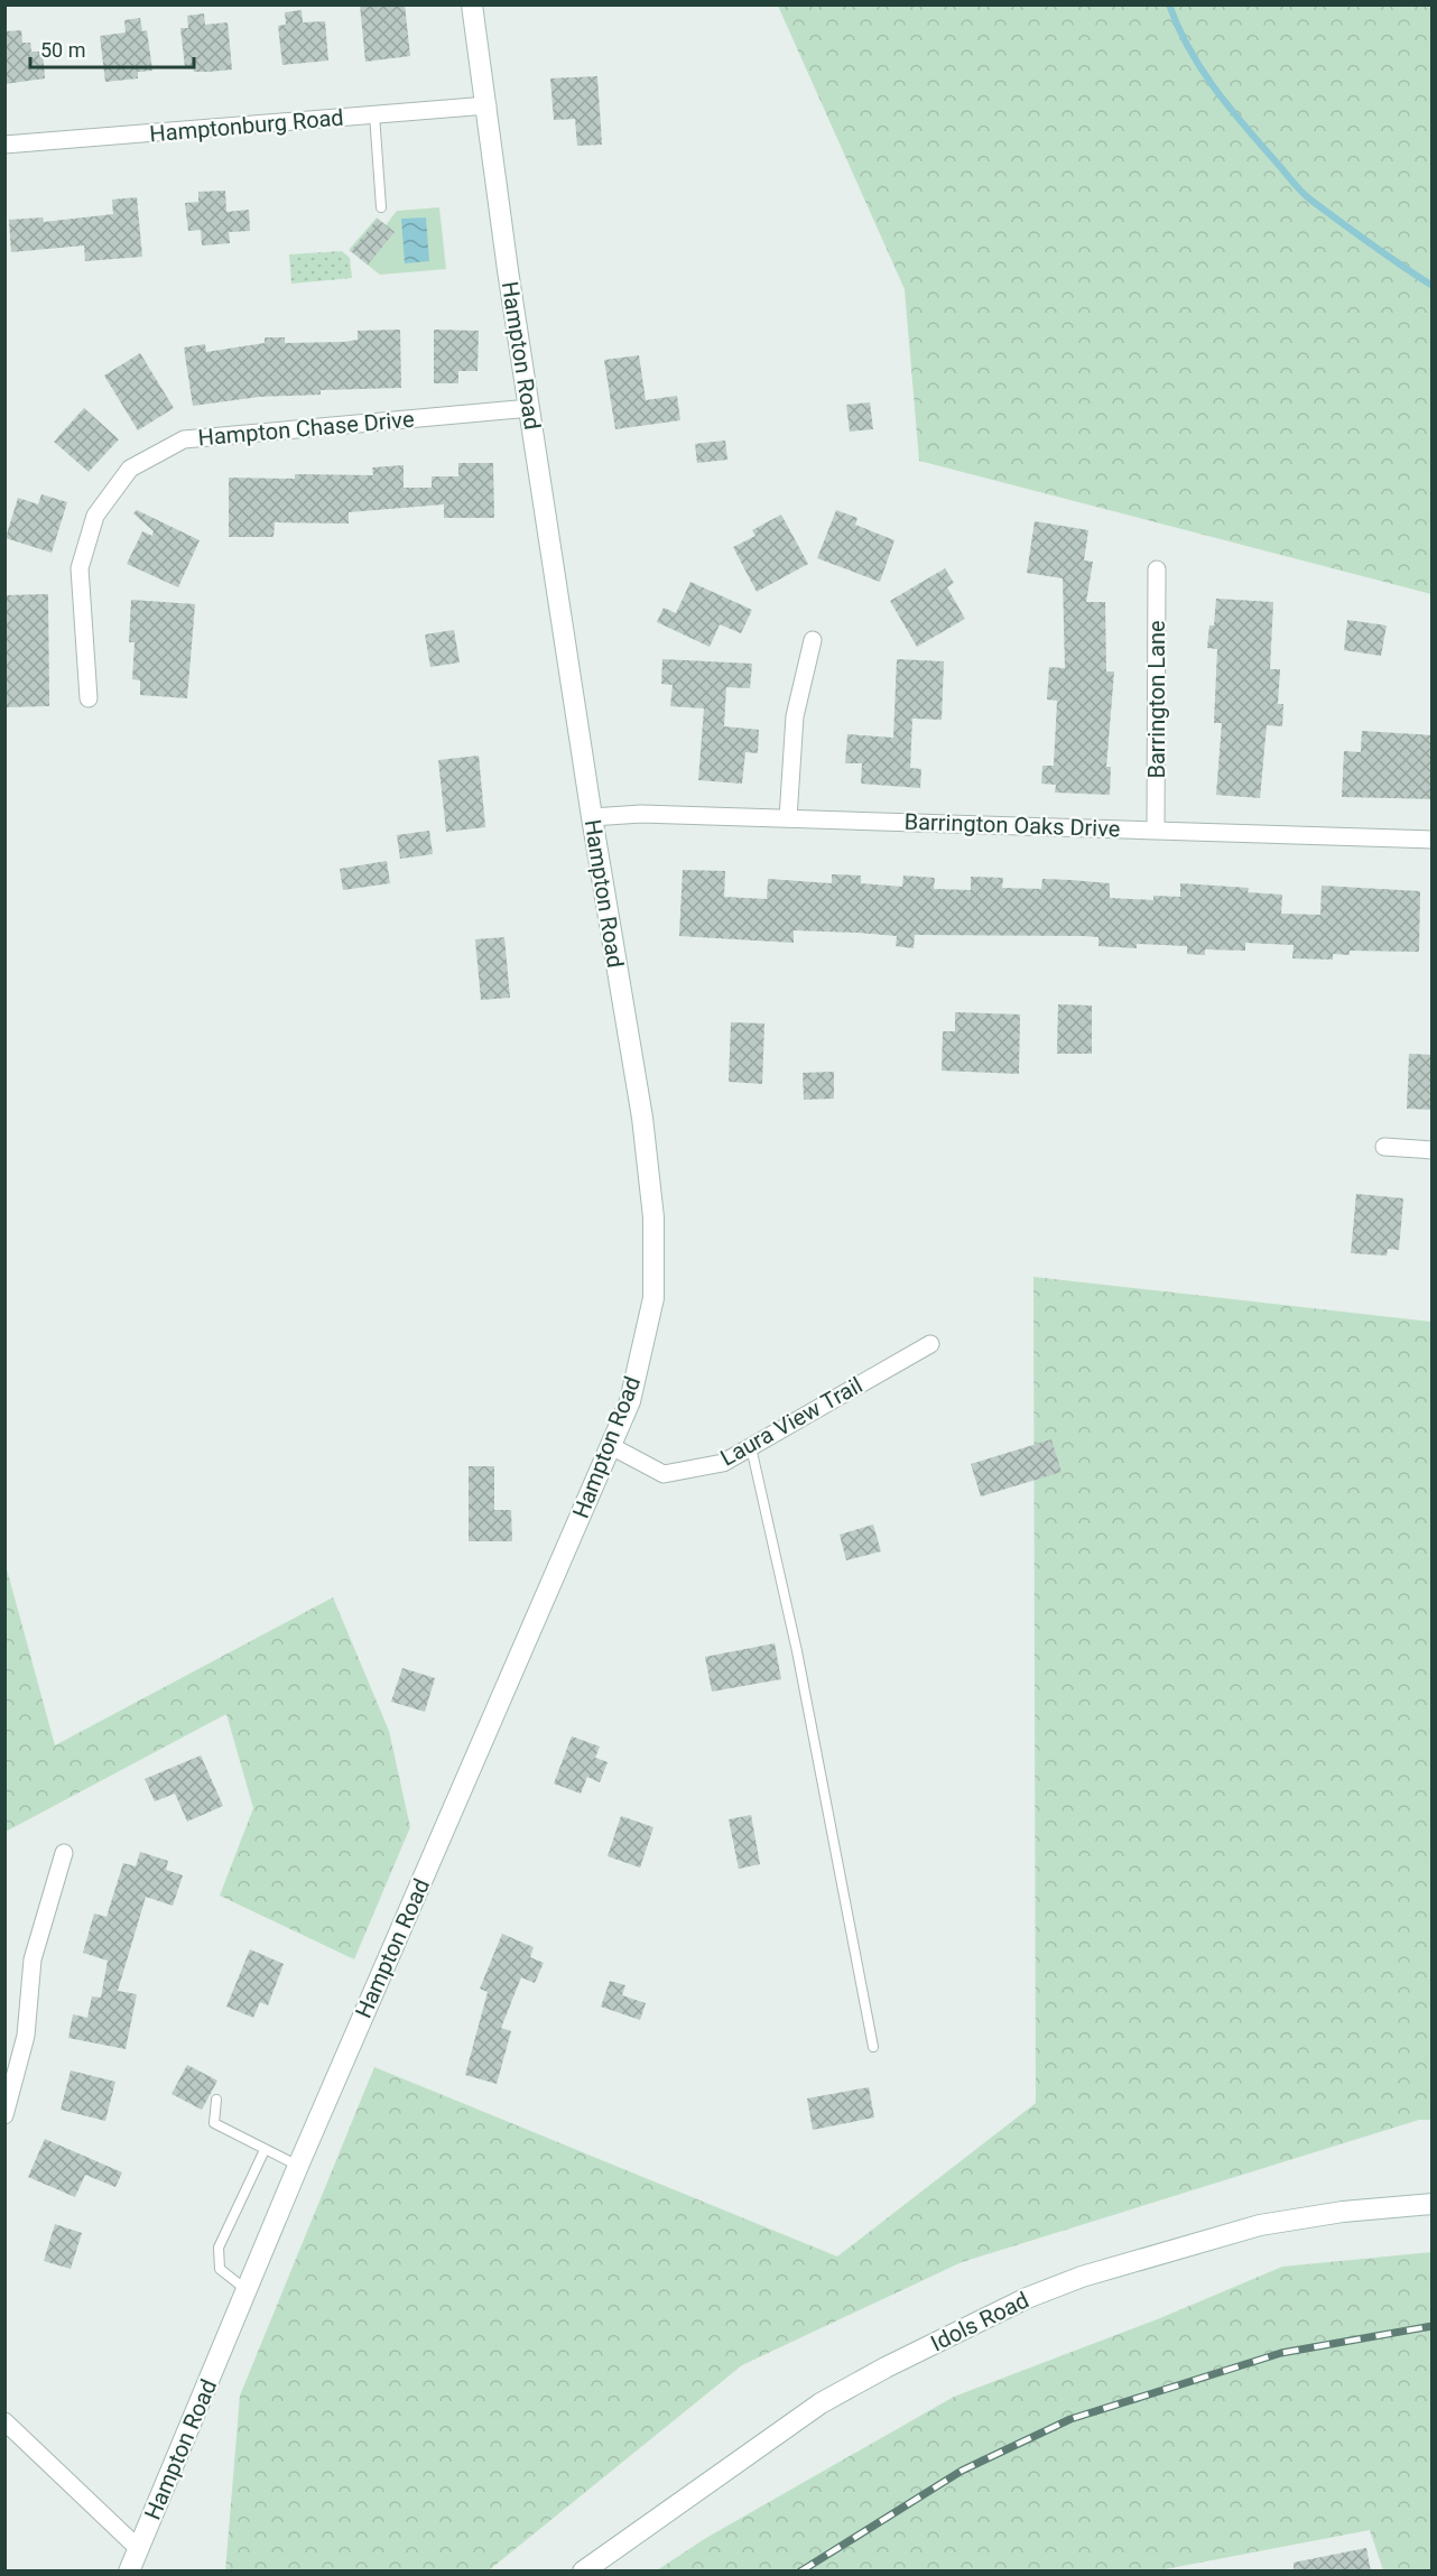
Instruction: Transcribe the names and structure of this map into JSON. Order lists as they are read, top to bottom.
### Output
{
  "streets": {
    "main road": ["Hampton Road", "Idols Road"],
    "street": [
      "Hamptonburg Road",
      "Hampton Chase Drive",
      "Barrington Lane",
      "Barrington Oaks Drive",
      "Laura View Trail"
    ]
  },
  "crossings": [
    ["Hamptonburg Road", "Hampton Road"],
    ["Hampton Road", "Hampton Chase Drive"],
    ["Hampton Road", "Barrington Oaks Drive"],
    ["Hampton Road", "Laura View Trail"],
    ["Barrington Lane", "Barrington Oaks Drive"]
  ],
  "scale_bar": "50 m"
}
